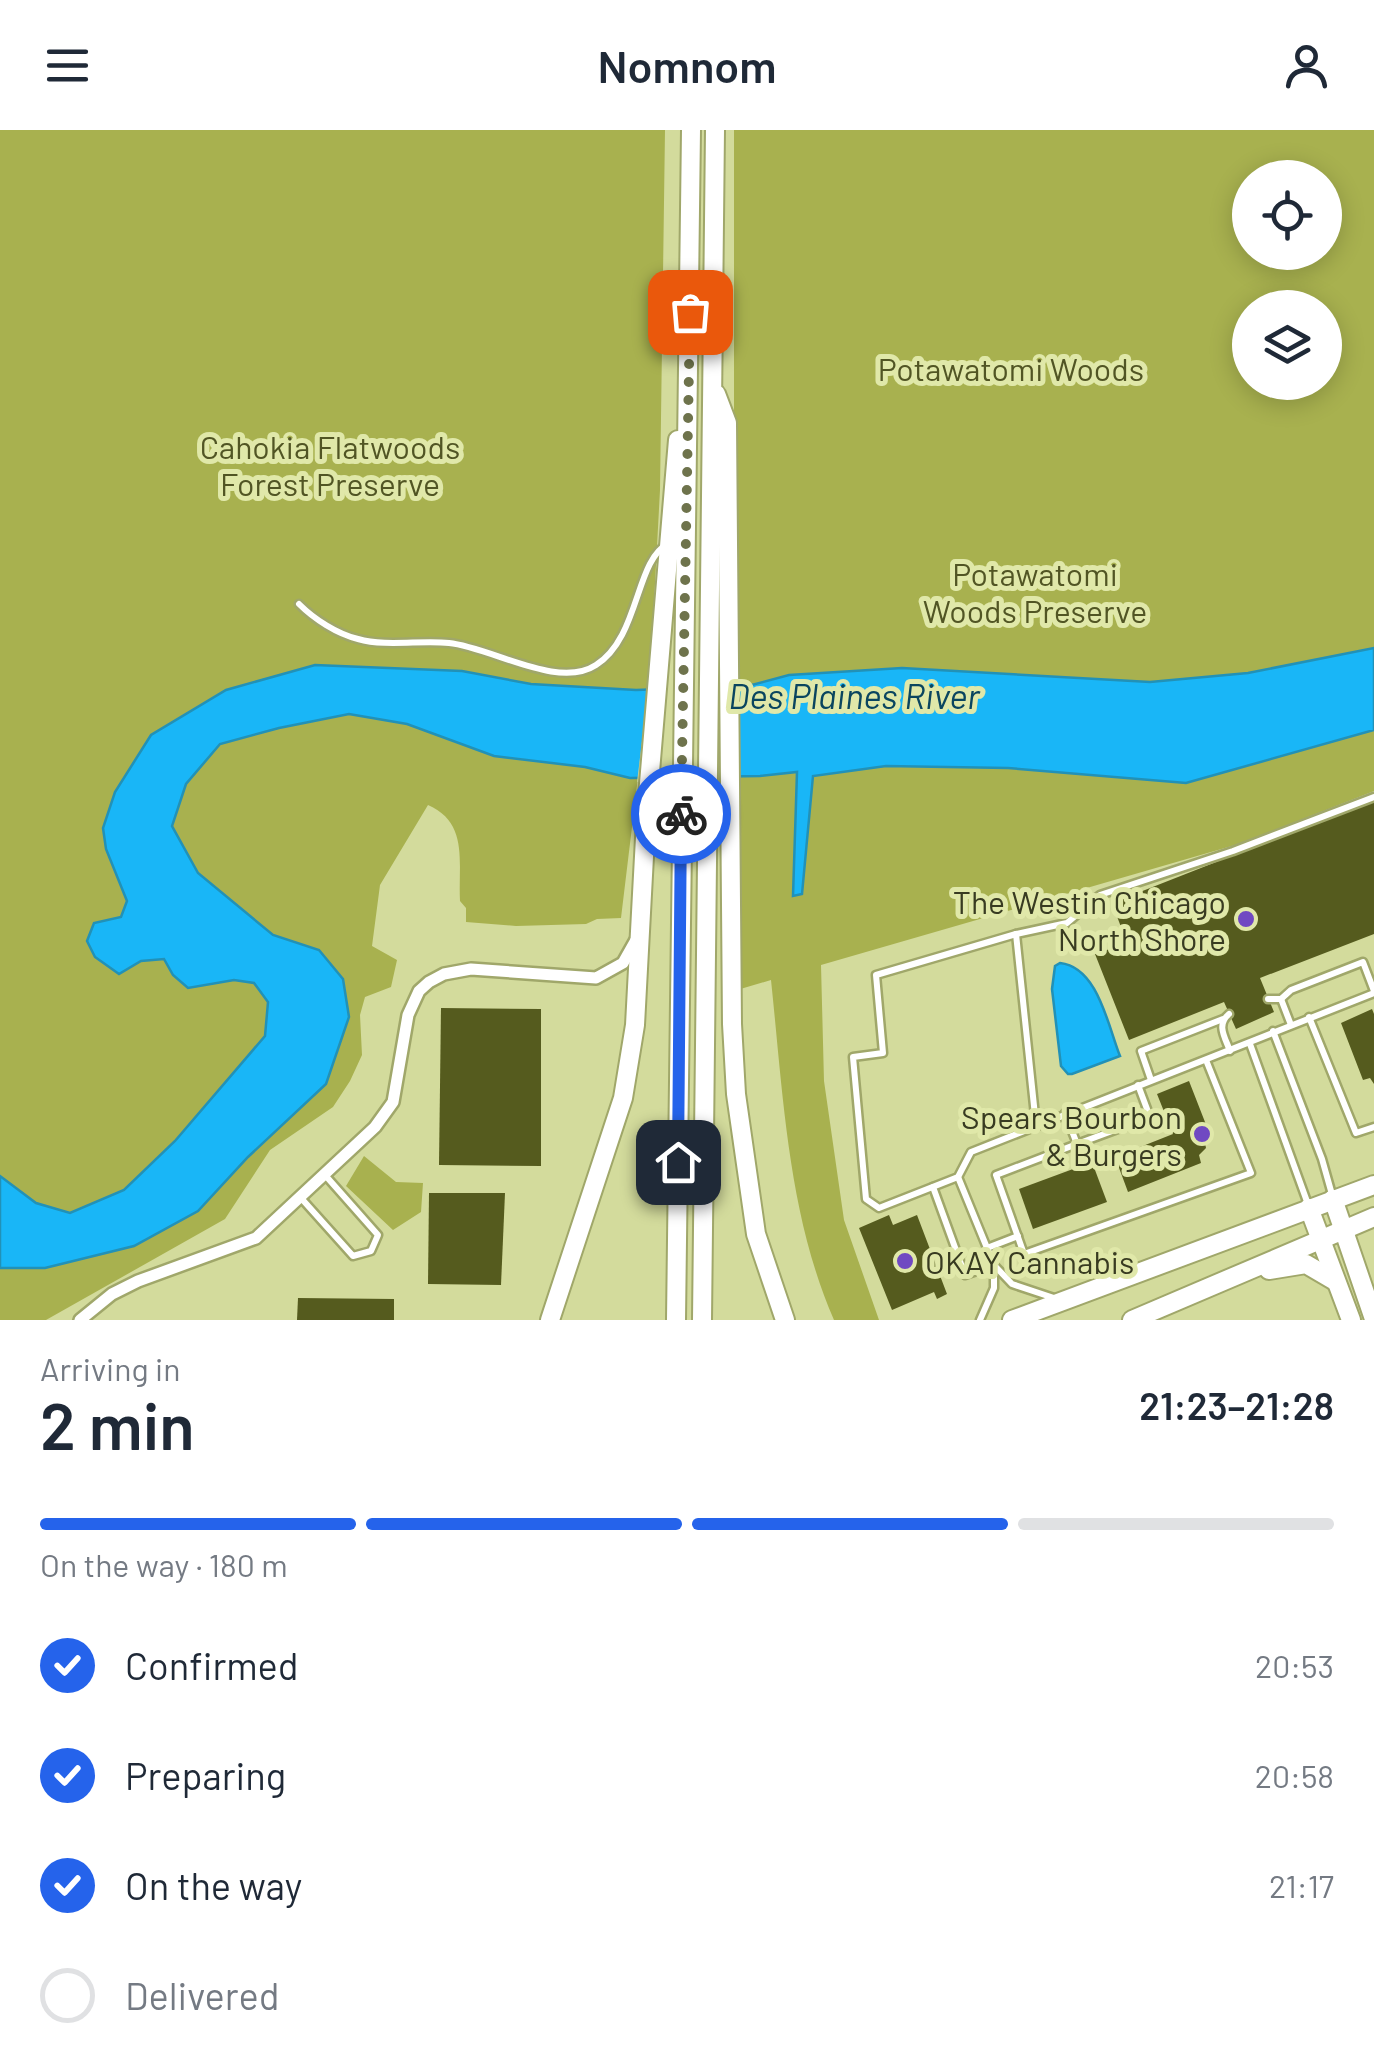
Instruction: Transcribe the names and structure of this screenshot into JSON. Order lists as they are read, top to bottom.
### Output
{
  "water": ["Des Plaines River"],
  "parks": ["Potawatomi Woods", "Cahokia Flatwoods Forest Preserve", "Potawatomi Woods Preserve"],
  "places": ["The Westin Chicago North Shore", "Spears Bourbon & Burgers", "OKAY Cannabis"],
  "page": {
    "header": "Nomnom",
    "heading": ["2 min", "Arriving in", "21:23–21:28"],
    "bar": "On the way · 180 m",
    "list": [
      ["Confirmed", "20:53"],
      ["Preparing", "20:58"],
      ["On the way", "21:17"],
      "Delivered"
    ]
  }
}
